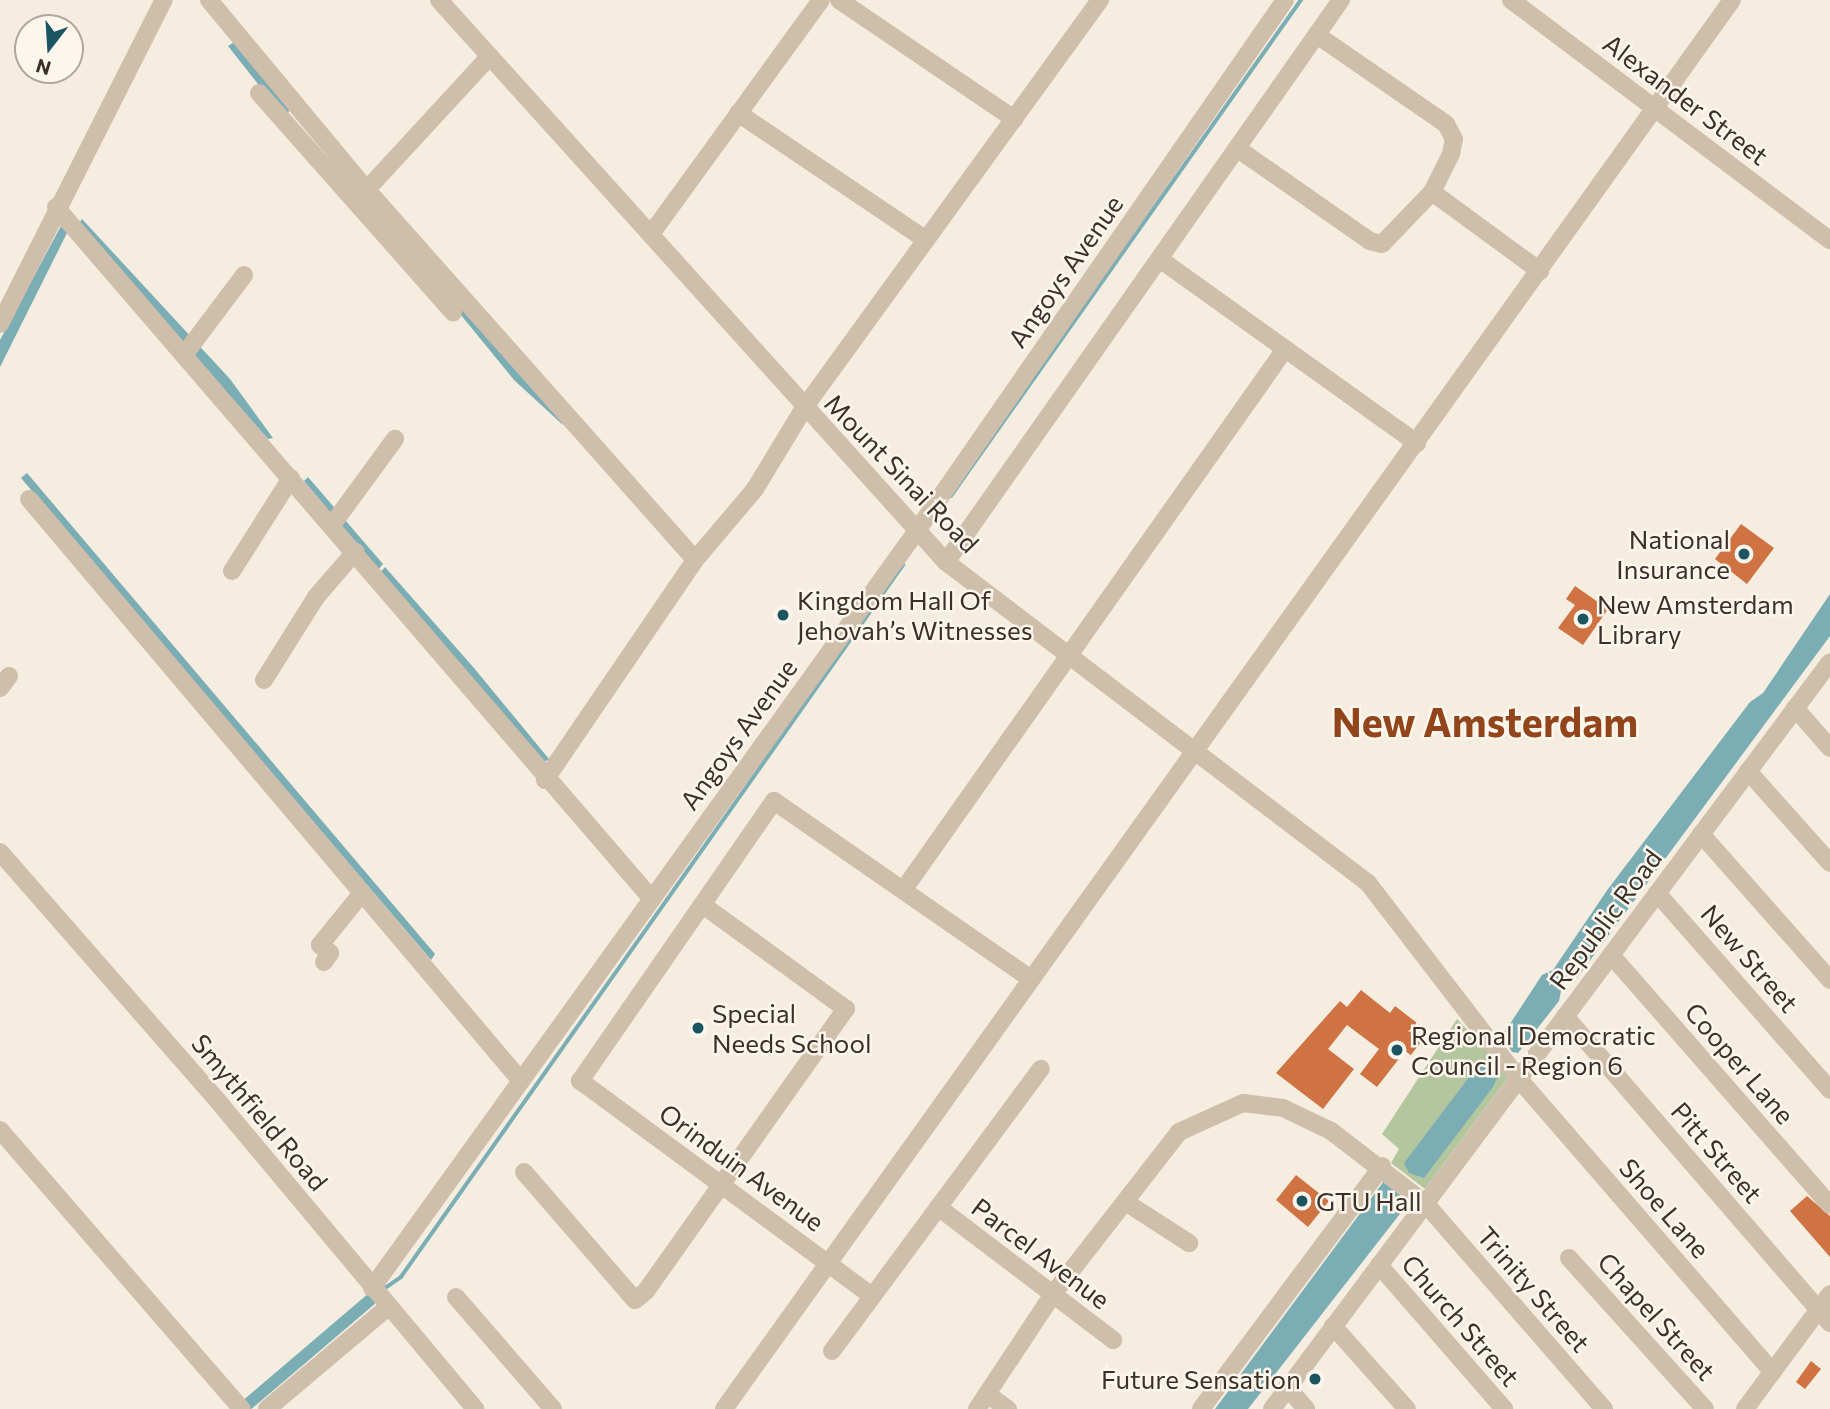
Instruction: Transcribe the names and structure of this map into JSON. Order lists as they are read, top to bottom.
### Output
{
  "streets": {
    "street": [
      "Alexander Street",
      "Angoys Avenue",
      "Mount Sinai Road",
      "Republic Road",
      "New Street",
      "Cooper Lane",
      "Smythfield Road",
      "Pitt Street",
      "Orinduin Avenue",
      "Shoe Lane",
      "Parcel Avenue",
      "Trinity Street",
      "Chapel Street",
      "Church Street"
    ]
  },
  "crossings": [
    ["Angoys Avenue", "Mount Sinai Road"],
    ["Angoys Avenue", "Smythfield Road"],
    ["Mount Sinai Road", "Republic Road"],
    ["Mount Sinai Road", "Shoe Lane"],
    ["Republic Road", "New Street"],
    ["Republic Road", "Cooper Lane"],
    ["Republic Road", "Pitt Street"],
    ["Republic Road", "Shoe Lane"],
    ["Republic Road", "Trinity Street"],
    ["Republic Road", "Church Street"],
    ["Parcel Avenue", "Trinity Street"]
  ],
  "districts": ["New Amsterdam"],
  "places": [
    "National Insurance",
    "Kingdom Hall Of Jehovah’s Witnesses",
    "New Amsterdam Library",
    "Special Needs School",
    "Regional Democratic Council - Region 6",
    "GTU Hall",
    "Future Sensation"
  ],
  "north": "bottom"
}
